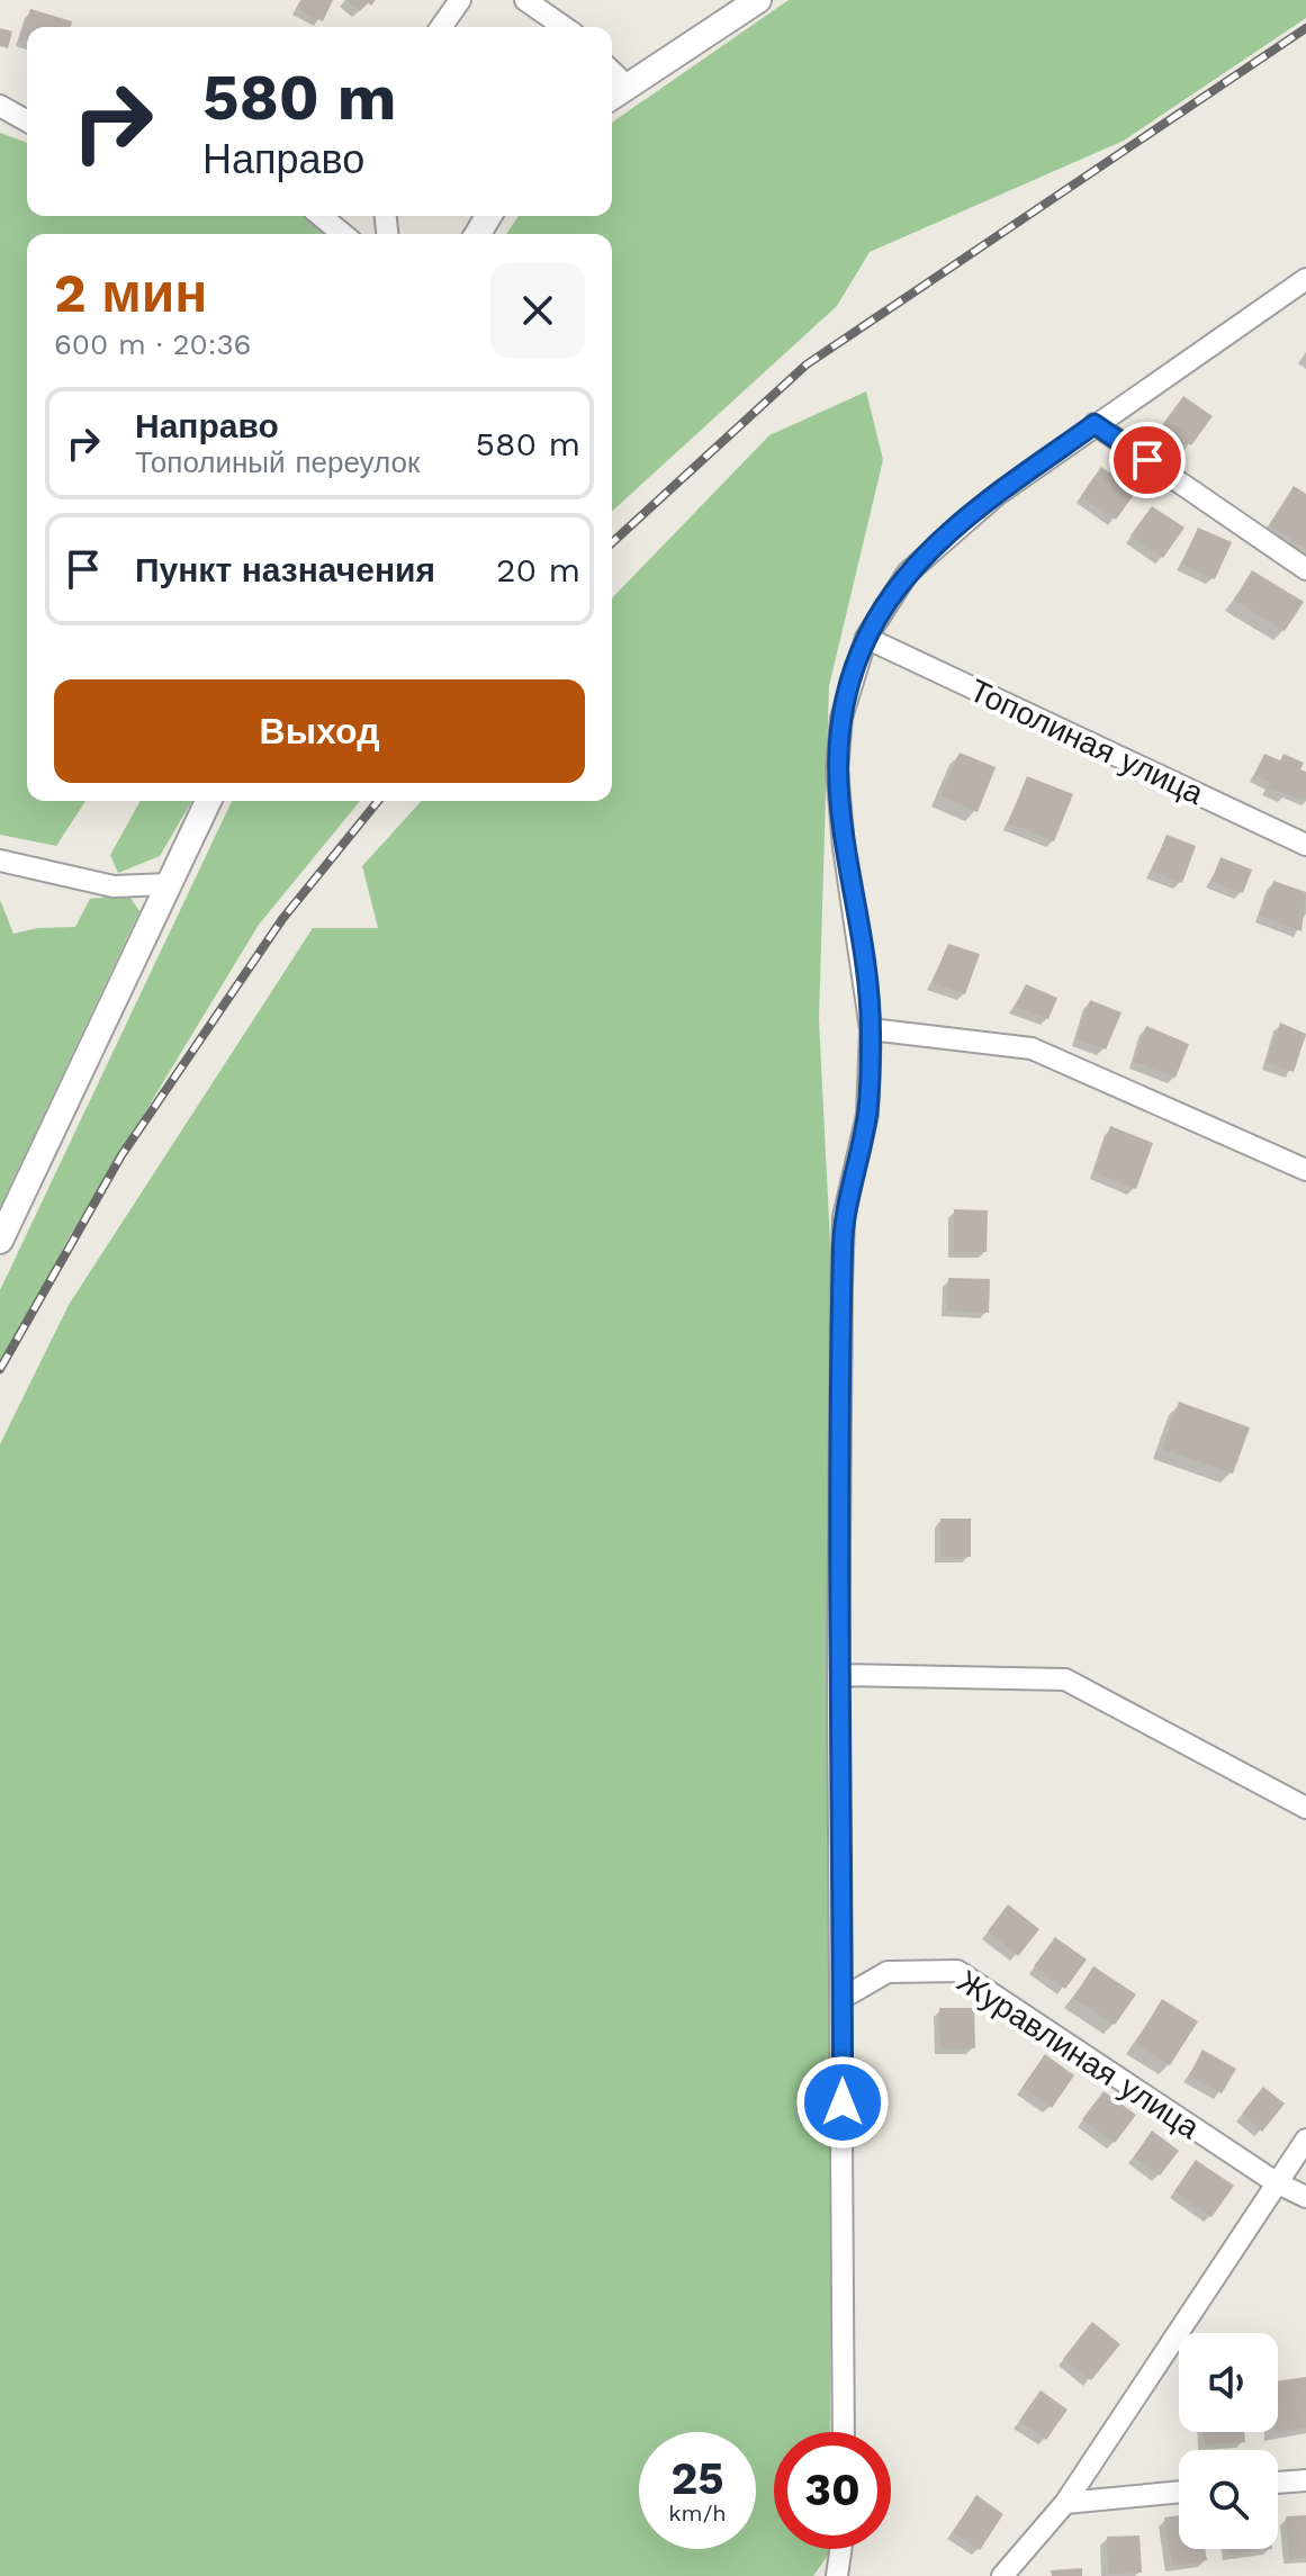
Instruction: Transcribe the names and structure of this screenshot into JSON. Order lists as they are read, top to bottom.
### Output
{
  "streets": {
    "street": ["Тополиная улица", "Журавлиная улица"]
  },
  "page": {
    "turn": ["580 m", "Направо"],
    "heading": ["2 мин", "600 m · 20:36"],
    "list": [
      {
        "name": "Направо",
        "note": "Тополиный переулок",
        "value": "580 m"
      },
      {
        "name": "Пункт назначения",
        "value": "20 m"
      }
    ],
    "buttons": "Выход",
    "speed": "25 km/h",
    "limit": "30"
  }
}
